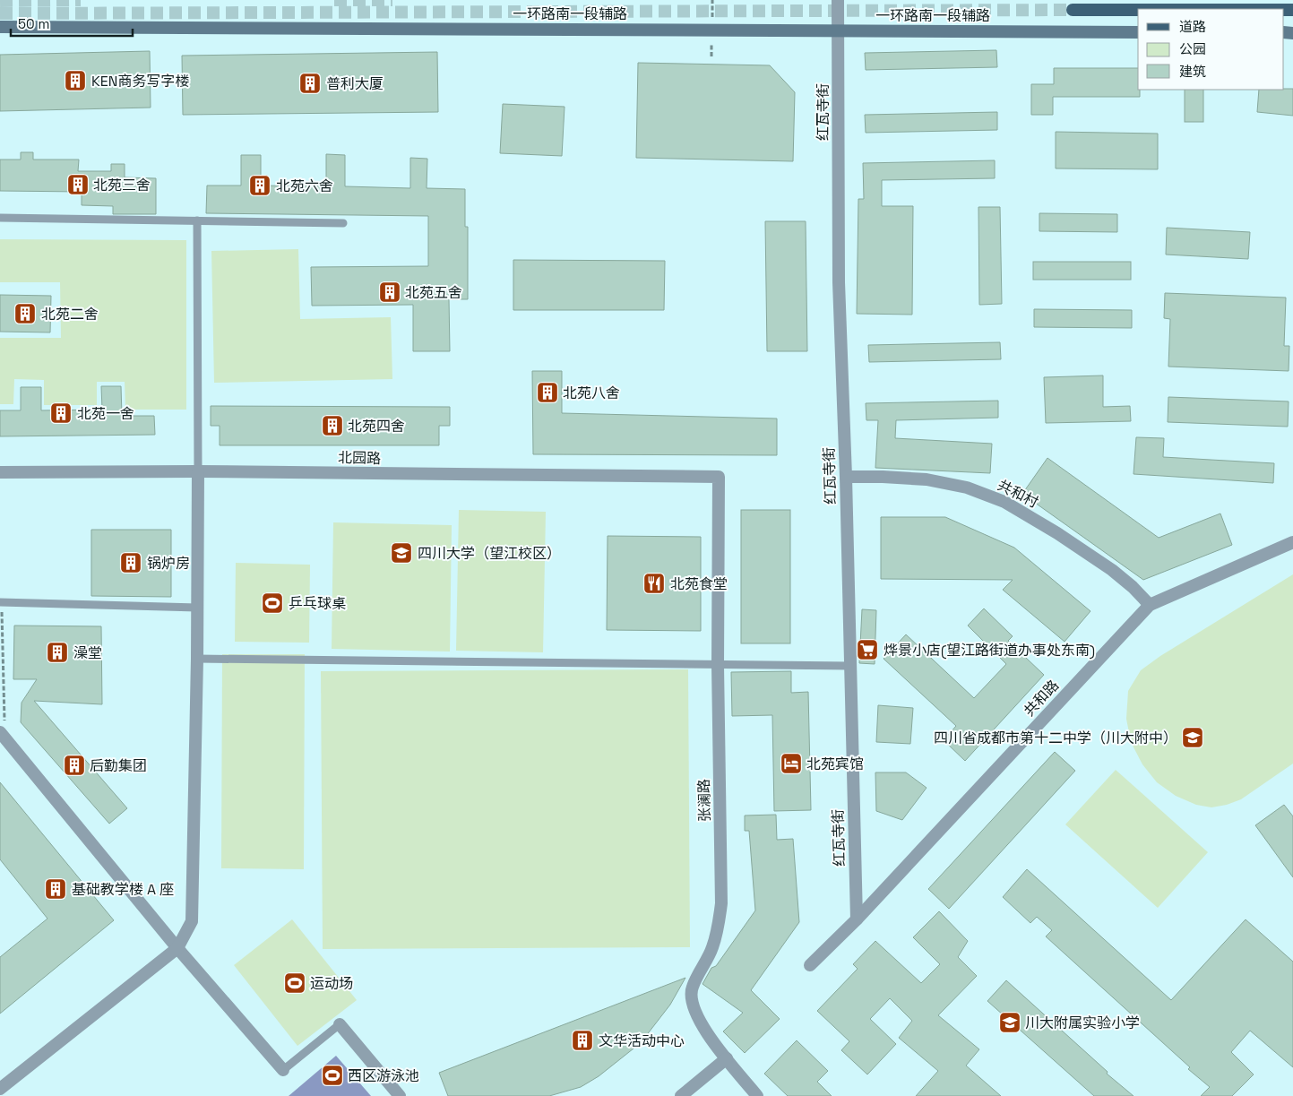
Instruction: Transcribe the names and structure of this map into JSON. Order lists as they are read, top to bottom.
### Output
{
  "streets": {
    "main road": ["一环路南一段辅路"],
    "street": [
      "红瓦寺街",
      "北园路",
      "共和村",
      "共和路",
      "张澜路"
    ]
  },
  "crossings": [
    ["一环路南一段辅路", "红瓦寺街"],
    ["红瓦寺街", "共和村"],
    ["红瓦寺街", "共和路"],
    ["北园路", "张澜路"],
    ["共和村", "共和路"]
  ],
  "places": {
    "building": [
      "KEN商务写字楼",
      "普利大厦",
      "北苑三舍",
      "北苑六舍",
      "北苑五舍",
      "北苑二舍",
      "北苑八舍",
      "北苑一舍",
      "北苑四舍",
      "锅炉房",
      "澡堂",
      "后勤集团",
      "基础教学楼 A 座",
      "文华活动中心"
    ],
    "school or university": ["四川大学（望江校区）", "四川省成都市第十二中学（川大附中）", "川大附属实验小学"],
    "restaurant": ["北苑食堂"],
    "sports": ["乒乓球桌", "运动场", "西区游泳池"],
    "supermarket": ["烨景小店(望江路街道办事处东南)"],
    "hotel": ["北苑宾馆"]
  },
  "legend": ["道路", "公园", "建筑"],
  "scale_bar": "50 m"
}
